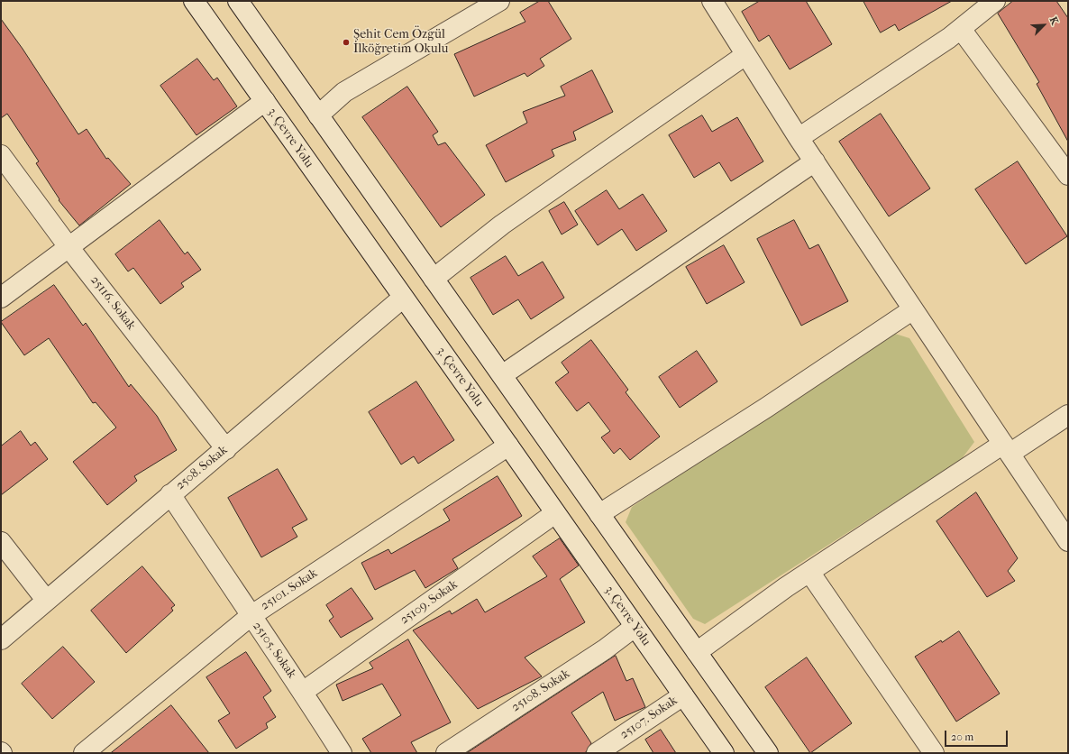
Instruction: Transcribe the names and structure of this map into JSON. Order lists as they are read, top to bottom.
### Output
{
  "streets": {
    "street": [
      "3. Çevre Yolu",
      "25116. Sokak",
      "2508. Sokak",
      "25101. Sokak",
      "25109. Sokak",
      "25105. Sokak",
      "25108. Sokak",
      "25107. Sokak"
    ]
  },
  "crossings": [
    ["3. Çevre Yolu", "2508. Sokak"],
    ["3. Çevre Yolu", "25101. Sokak"],
    ["3. Çevre Yolu", "25109. Sokak"],
    ["3. Çevre Yolu", "25108. Sokak"],
    ["3. Çevre Yolu", "25107. Sokak"],
    ["25116. Sokak", "2508. Sokak"],
    ["2508. Sokak", "25105. Sokak"],
    ["25101. Sokak", "25105. Sokak"],
    ["25109. Sokak", "25105. Sokak"]
  ],
  "places": ["Şehit Cem Özgül İlköğretim Okulu"],
  "scale_bar": "20 m",
  "north": "top right"
}
